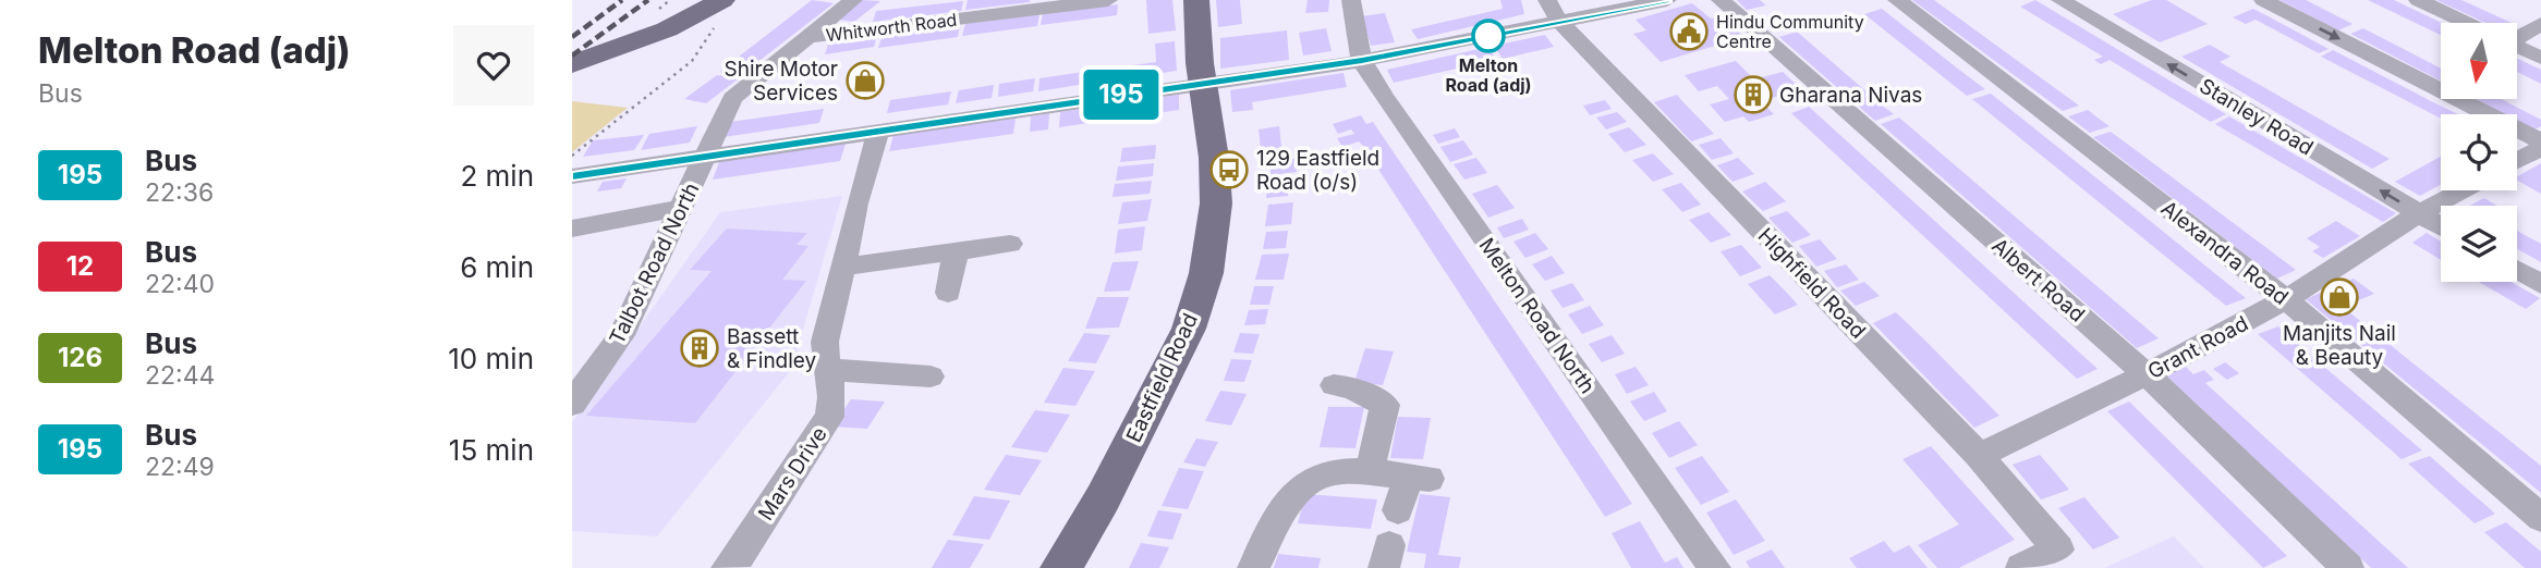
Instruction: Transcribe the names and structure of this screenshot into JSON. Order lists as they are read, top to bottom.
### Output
{
  "streets": {
    "main road": ["Eastfield Road"],
    "street": [
      "Whitworth Road",
      "Stanley Road",
      "Alexandra Road",
      "Talbot Road North",
      "Albert Road",
      "Highfield Road",
      "Melton Road North",
      "Grant Road",
      "Mars Drive"
    ]
  },
  "crossings": [
    ["Whitworth Road", "Talbot Road North"],
    ["Stanley Road", "Grant Road"],
    ["Alexandra Road", "Grant Road"],
    ["Albert Road", "Grant Road"],
    ["Highfield Road", "Grant Road"]
  ],
  "places": {
    "public building": ["Hindu Community Centre"],
    "other": ["Melton Road (adj)"],
    "shop": ["Shire Motor Services", "Manjits Nail & Beauty"],
    "building": ["Gharana Nivas", "Bassett & Findley"],
    "bus stop": ["129 Eastfield Road (o/s)"]
  },
  "lines": ["bus line 195"],
  "north": "bottom",
  "page": {
    "heading": ["Melton Road (adj)", "Bus"],
    "on_map": "195",
    "list": [
      {
        "mark": "195",
        "name": "Bus",
        "note": "22:36",
        "value": "2 min"
      },
      {
        "mark": "12",
        "name": "Bus",
        "note": "22:40",
        "value": "6 min"
      },
      {
        "mark": "126",
        "name": "Bus",
        "note": "22:44",
        "value": "10 min"
      },
      {
        "mark": "195",
        "name": "Bus",
        "note": "22:49",
        "value": "15 min"
      }
    ]
  }
}
